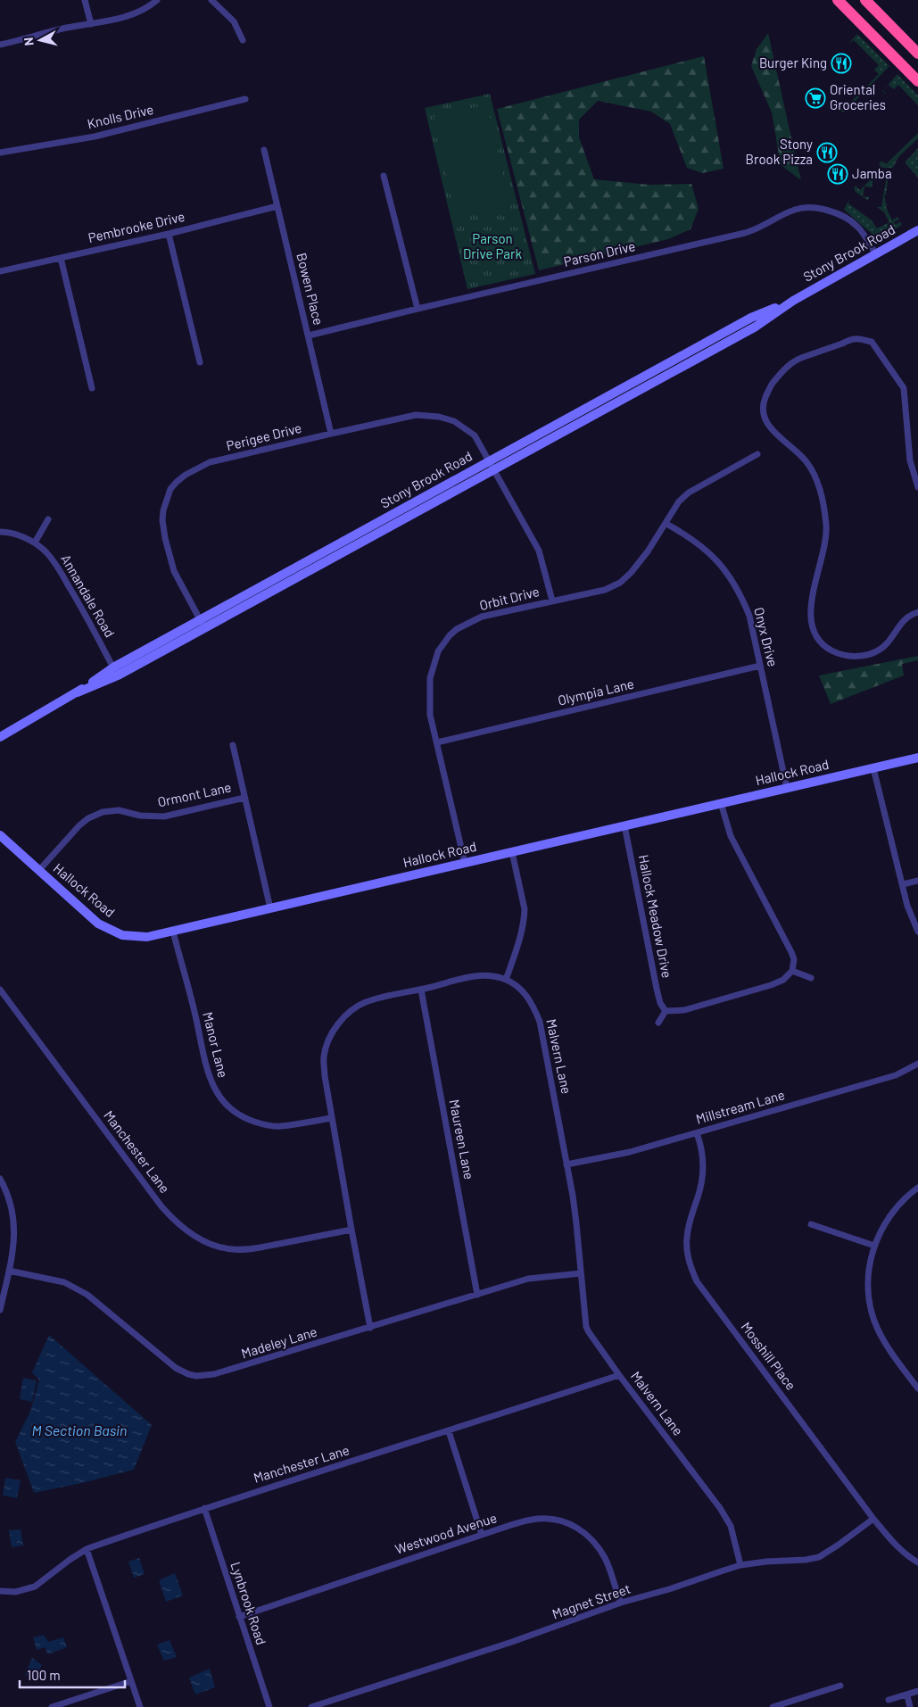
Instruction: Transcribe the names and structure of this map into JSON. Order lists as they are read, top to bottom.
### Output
{
  "streets": {
    "main road": ["Stony Brook Road", "Hallock Road"],
    "street": [
      "Knolls Drive",
      "Pembrooke Drive",
      "Parson Drive",
      "Bowen Place",
      "Perigee Drive",
      "Annandale Road",
      "Orbit Drive",
      "Onyx Drive",
      "Olympia Lane",
      "Ormont Lane",
      "Hallock Meadow Drive",
      "Manor Lane",
      "Malvern Lane",
      "Millstream Lane",
      "Maureen Lane",
      "Manchester Lane",
      "Madeley Lane",
      "Mosshill Place",
      "Westwood Avenue",
      "Magnet Street",
      "Lynbrook Road"
    ]
  },
  "crossings": [
    ["Pembrooke Drive", "Bowen Place"],
    ["Stony Brook Road", "Parson Drive"],
    ["Stony Brook Road", "Perigee Drive"],
    ["Stony Brook Road", "Annandale Road"],
    ["Parson Drive", "Bowen Place"],
    ["Bowen Place", "Perigee Drive"],
    ["Perigee Drive", "Orbit Drive"],
    ["Orbit Drive", "Onyx Drive"],
    ["Orbit Drive", "Olympia Lane"],
    ["Orbit Drive", "Hallock Road"],
    ["Onyx Drive", "Olympia Lane"],
    ["Onyx Drive", "Hallock Road"],
    ["Hallock Road", "Ormont Lane"],
    ["Hallock Road", "Hallock Meadow Drive"],
    ["Hallock Road", "Manor Lane"],
    ["Manor Lane", "Malvern Lane"],
    ["Malvern Lane", "Millstream Lane"],
    ["Malvern Lane", "Maureen Lane"],
    ["Malvern Lane", "Manchester Lane"],
    ["Malvern Lane", "Madeley Lane"],
    ["Malvern Lane", "Magnet Street"],
    ["Millstream Lane", "Mosshill Place"],
    ["Maureen Lane", "Madeley Lane"],
    ["Manchester Lane", "Lynbrook Road"],
    ["Mosshill Place", "Magnet Street"],
    ["Westwood Avenue", "Magnet Street"],
    ["Westwood Avenue", "Lynbrook Road"]
  ],
  "water": ["M Section Basin"],
  "parks": ["Parson Drive Park"],
  "places": {
    "restaurant": ["Burger King", "Stony Brook Pizza", "Jamba"],
    "supermarket": ["Oriental Groceries"]
  },
  "scale_bar": "100 m",
  "north": "left"
}
